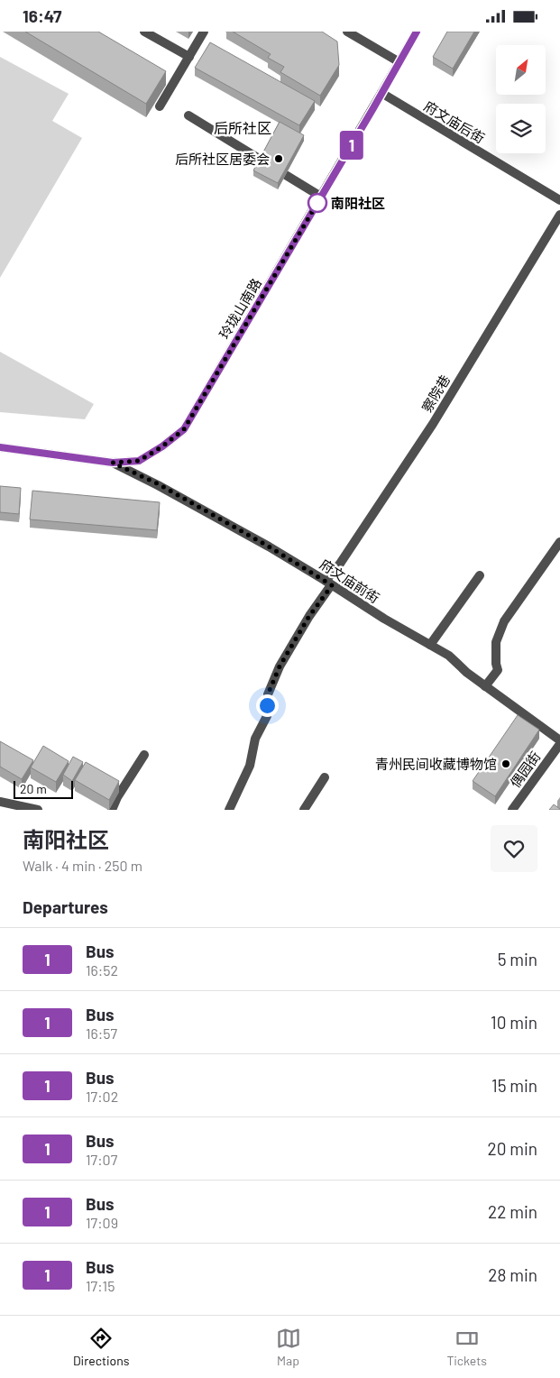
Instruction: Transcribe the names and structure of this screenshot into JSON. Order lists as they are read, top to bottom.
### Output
{
  "streets": {
    "street": [
      "府文庙后街",
      "玲珑山南路",
      "察院巷",
      "府文庙前街",
      "偶园街"
    ]
  },
  "crossings": [
    ["府文庙后街", "玲珑山南路"],
    ["玲珑山南路", "府文庙前街"],
    ["察院巷", "府文庙前街"]
  ],
  "districts": ["后所社区"],
  "places": ["后所社区居委会", "南阳社区", "青州民间收藏博物馆"],
  "lines": ["bus line 1"],
  "scale_bar": "20 m",
  "north": "top right",
  "page": {
    "status": "16:47",
    "on_map": "1",
    "scale": "20 m",
    "heading": [
      ["南阳社区", "Walk · 4 min · 250 m"],
      "Departures"
    ],
    "list": [
      {
        "mark": "1",
        "name": "Bus",
        "note": "16:52",
        "value": "5 min"
      },
      {
        "mark": "1",
        "name": "Bus",
        "note": "16:57",
        "value": "10 min"
      },
      {
        "mark": "1",
        "name": "Bus",
        "note": "17:02",
        "value": "15 min"
      },
      {
        "mark": "1",
        "name": "Bus",
        "note": "17:07",
        "value": "20 min"
      },
      {
        "mark": "1",
        "name": "Bus",
        "note": "17:09",
        "value": "22 min"
      },
      {
        "mark": "1",
        "name": "Bus",
        "note": "17:15",
        "value": "28 min"
      }
    ],
    "tabs": ["Directions", "Map", "Tickets"]
  }
}
